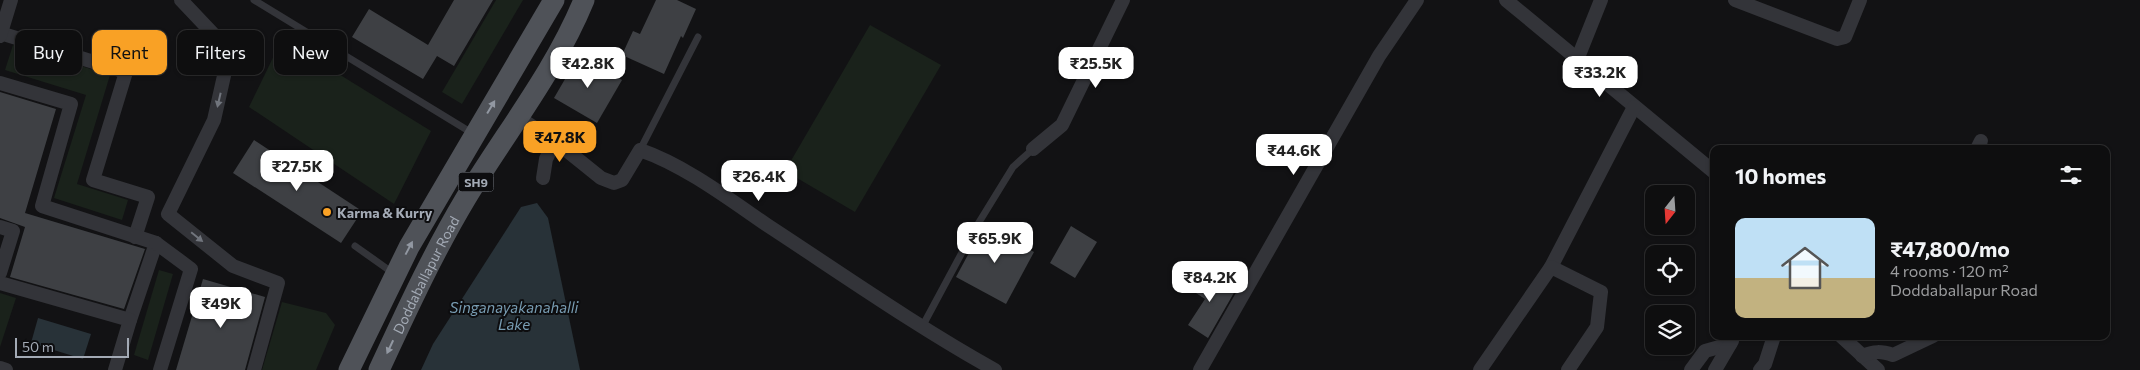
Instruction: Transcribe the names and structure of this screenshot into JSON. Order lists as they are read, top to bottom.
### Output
{
  "streets": {
    "main road": ["SH9", "Doddaballapur Road"]
  },
  "water": ["Singanayakanahalli Lake"],
  "places": ["Karma & Kurry"],
  "scale_bar": "50 m",
  "north": "bottom",
  "page": {
    "chip": [
      "Buy",
      "Rent",
      "Filters",
      "New"
    ],
    "price": [
      "₹42.8K",
      "₹25.5K",
      "₹33.2K",
      "₹47.8K",
      "₹44.6K",
      "₹27.5K",
      "₹26.4K",
      "₹65.9K",
      "₹84.2K",
      "₹49K"
    ],
    "heading": "10 homes",
    "list": [
      {
        "name": "₹47,800/mo",
        "note": "4 rooms · 120 m² · Doddaballapur Road"
      }
    ],
    "scale": "50 m"
  }
}
